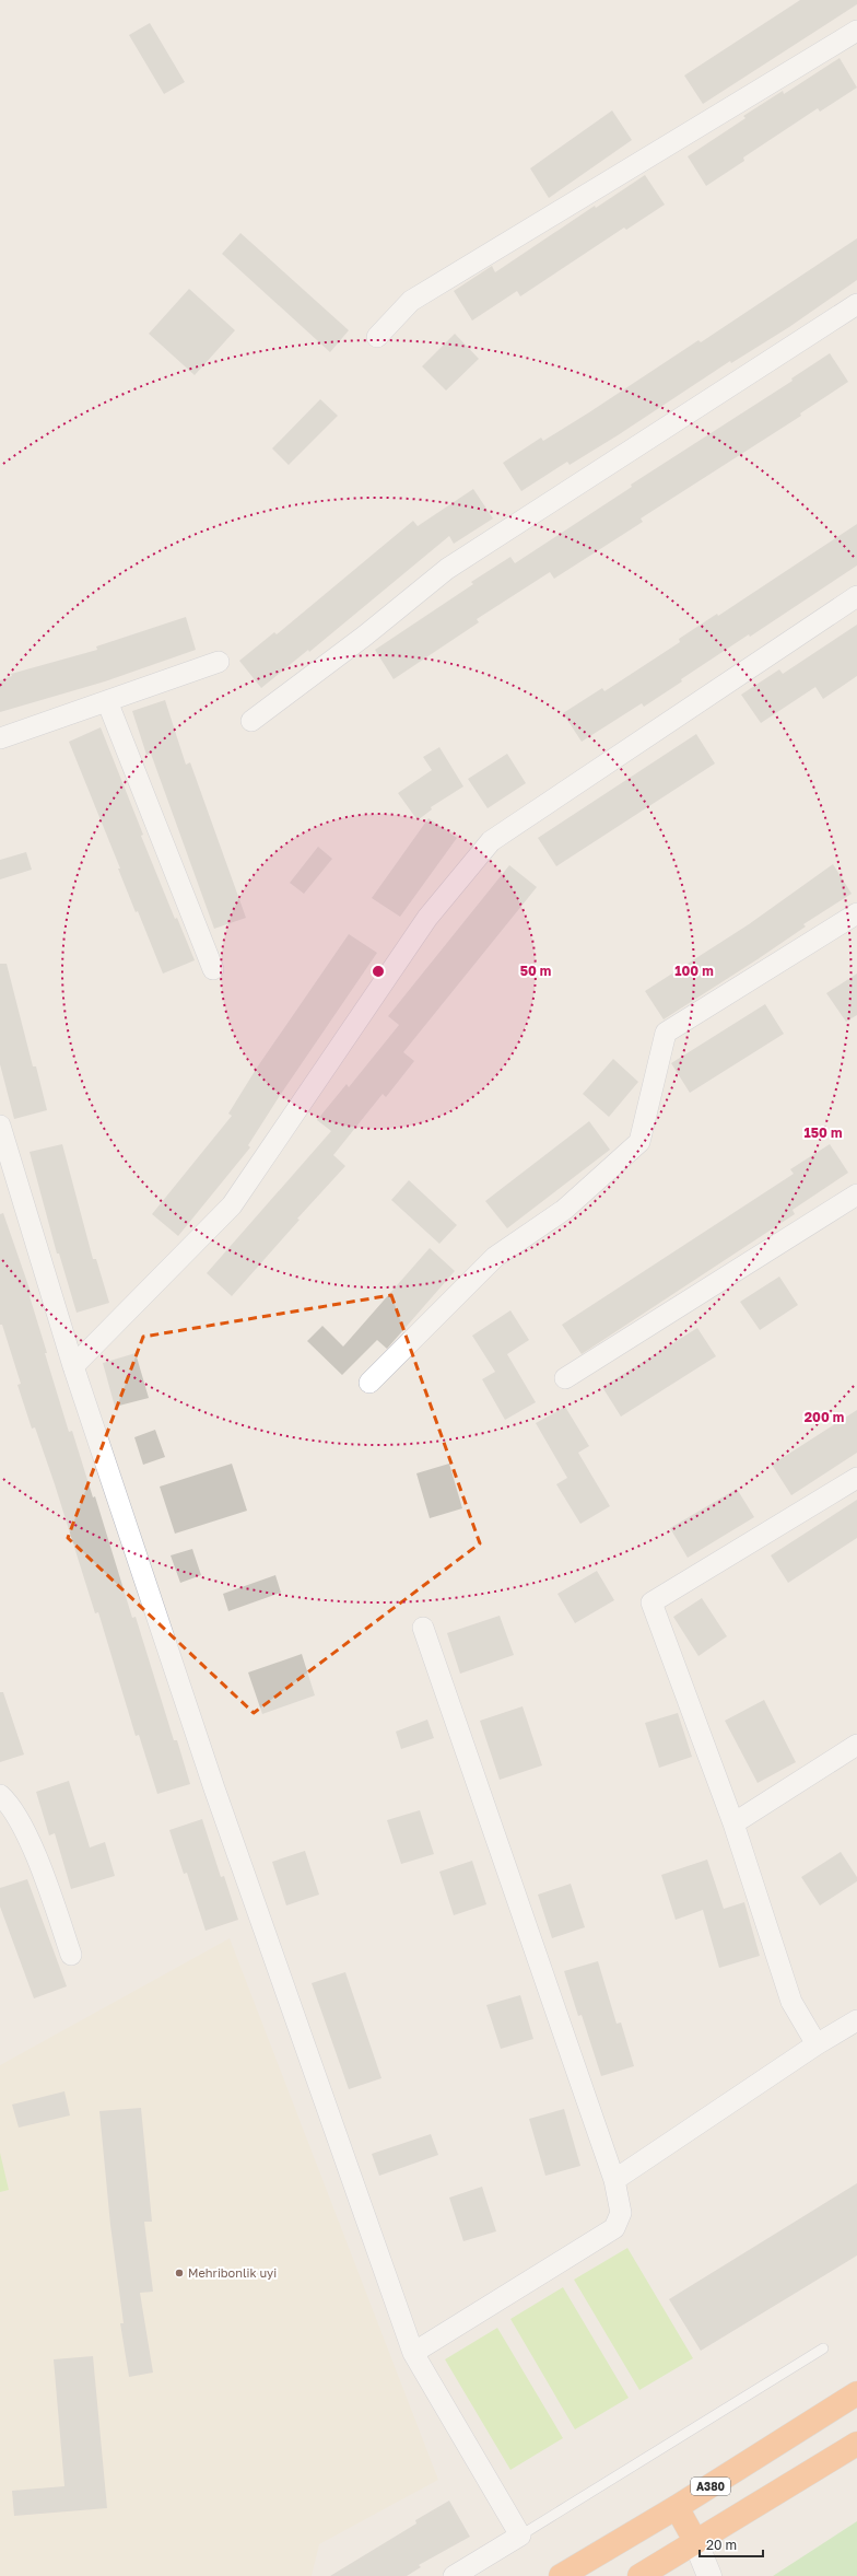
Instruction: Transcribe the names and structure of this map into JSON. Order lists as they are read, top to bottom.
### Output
{
  "streets": {
    "highway": ["A380"]
  },
  "places": ["Mehribonlik uyi"],
  "scale_bar": "20 m",
  "rings": [
    "50 m",
    "100 m",
    "150 m",
    "200 m"
  ]
}
